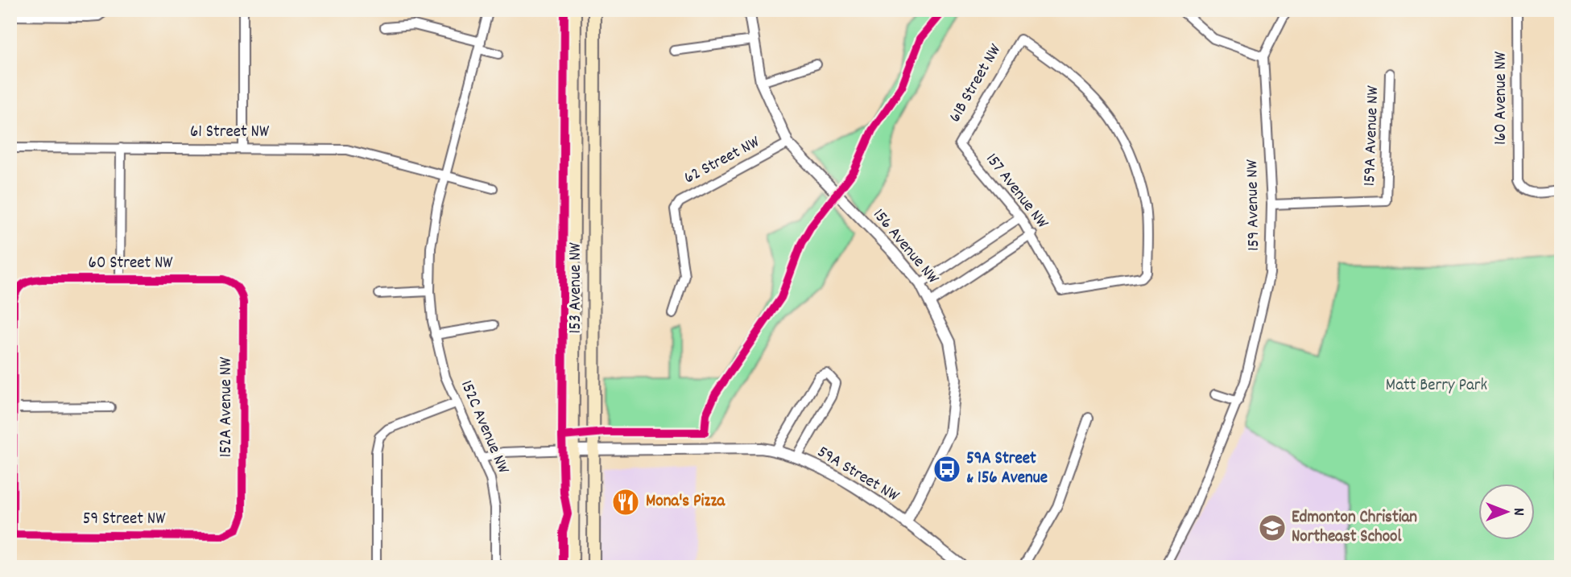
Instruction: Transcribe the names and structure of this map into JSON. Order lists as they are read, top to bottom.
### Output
{
  "streets": {
    "main road": ["153 Avenue NW"],
    "street": [
      "61B Street NW",
      "160 Avenue NW",
      "61 Street NW",
      "159A Avenue NW",
      "62 Street NW",
      "157 Avenue NW",
      "159 Avenue NW",
      "156 Avenue NW",
      "60 Street NW",
      "152A Avenue NW",
      "152C Avenue NW",
      "59A Street NW",
      "59 Street NW"
    ]
  },
  "crossings": [
    ["61B Street NW", "157 Avenue NW"],
    ["61 Street NW", "152C Avenue NW"],
    ["159A Avenue NW", "159 Avenue NW"],
    ["62 Street NW", "156 Avenue NW"],
    ["156 Avenue NW", "59A Street NW"],
    ["60 Street NW", "152A Avenue NW"],
    ["153 Avenue NW", "59A Street NW"],
    ["152A Avenue NW", "59 Street NW"],
    ["152C Avenue NW", "59A Street NW"]
  ],
  "parks": ["Matt Berry Park"],
  "places": {
    "bus stop": ["59A Street & 156 Avenue"],
    "restaurant": ["Mona's Pizza"],
    "school or university": ["Edmonton Christian Northeast School"]
  },
  "north": "right"
}
